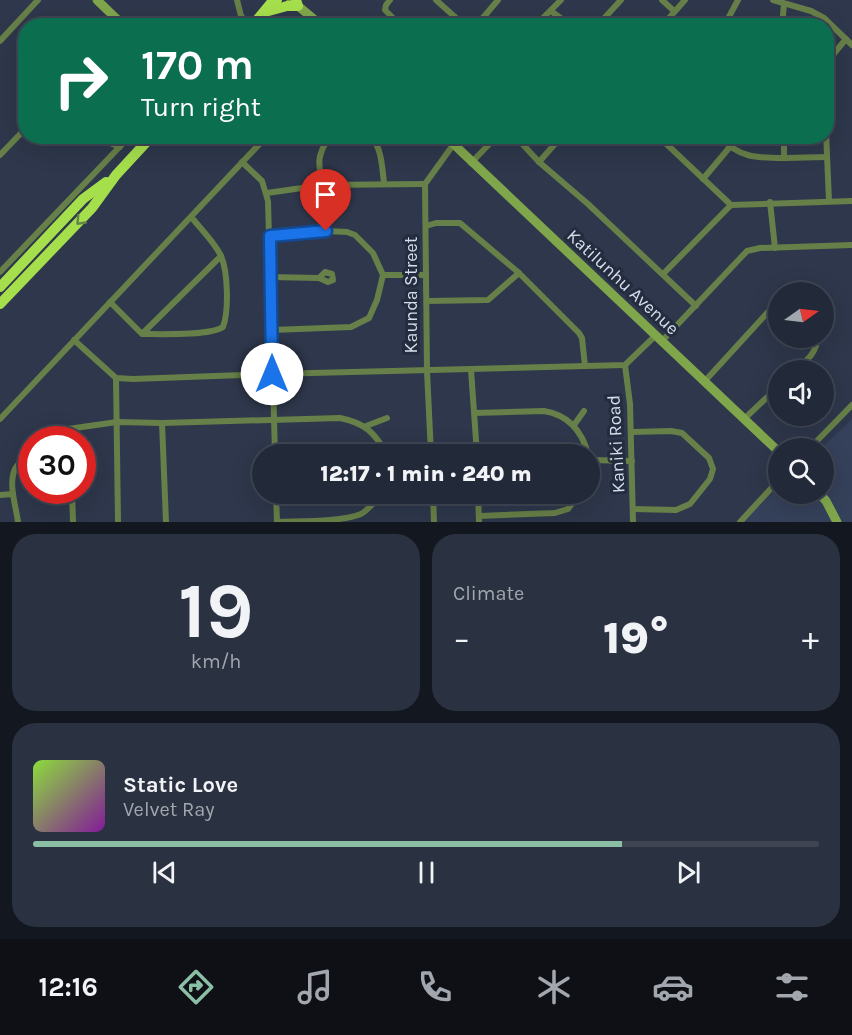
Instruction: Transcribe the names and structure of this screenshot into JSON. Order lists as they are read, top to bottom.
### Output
{
  "streets": {
    "main road": ["Katilunhu Avenue"],
    "street": ["Kaunda Street", "Kaniki Road"]
  },
  "north": "right",
  "page": {
    "turn": ["170 m", "Turn right"],
    "limit": "30",
    "trip": "12:17 · 1 min · 240 m",
    "tile": [
      ["19", "km/h"],
      "Climate"
    ],
    "heat": ["−", "19°", "+"],
    "song": ["Static Love", "Velvet Ray"],
    "tabs": "12:16"
  }
}
